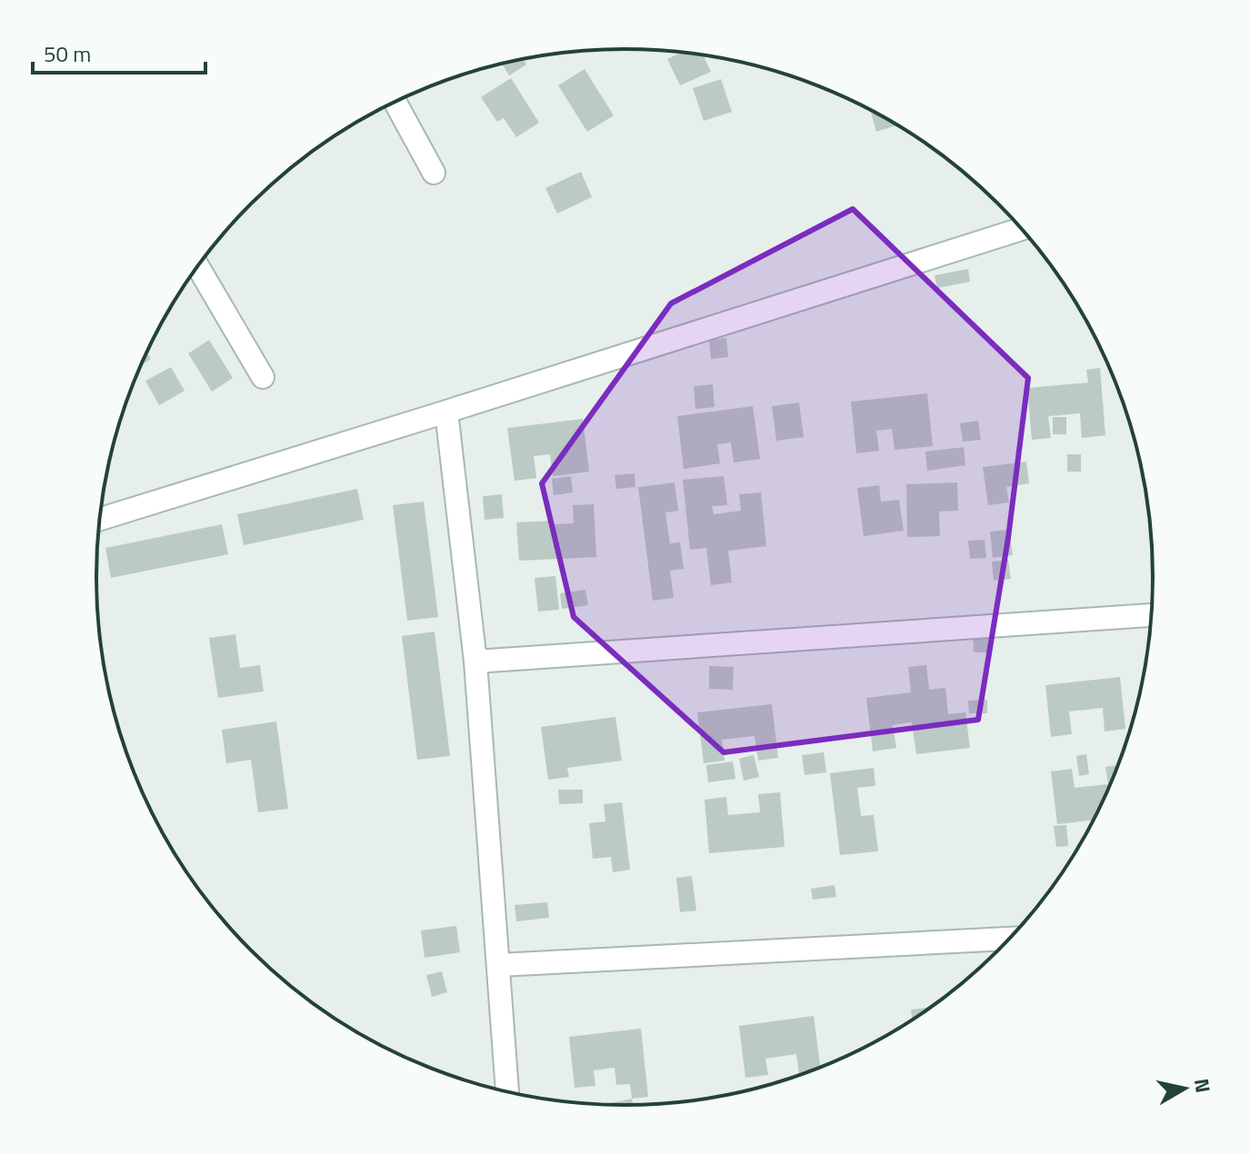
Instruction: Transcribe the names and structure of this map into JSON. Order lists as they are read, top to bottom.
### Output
{
  "scale_bar": "50 m",
  "north": "right"
}
